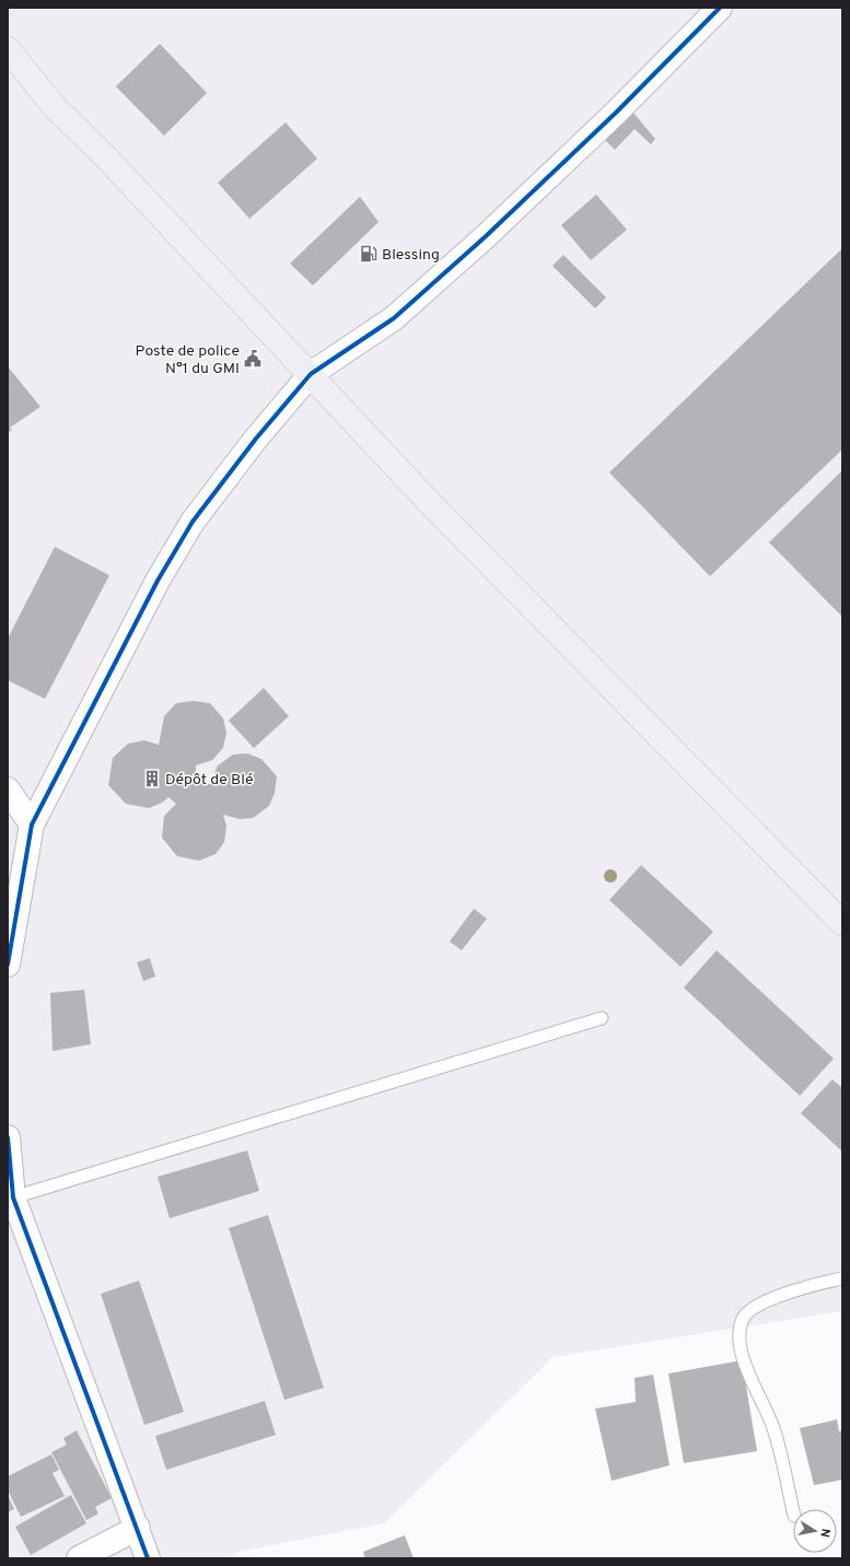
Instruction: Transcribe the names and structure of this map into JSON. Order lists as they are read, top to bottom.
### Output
{
  "places": {
    "fuel station": ["Blessing"],
    "public building": ["Poste de police N°1 du GMI"],
    "building": ["Dépôt de Blé"]
  },
  "north": "right"
}
